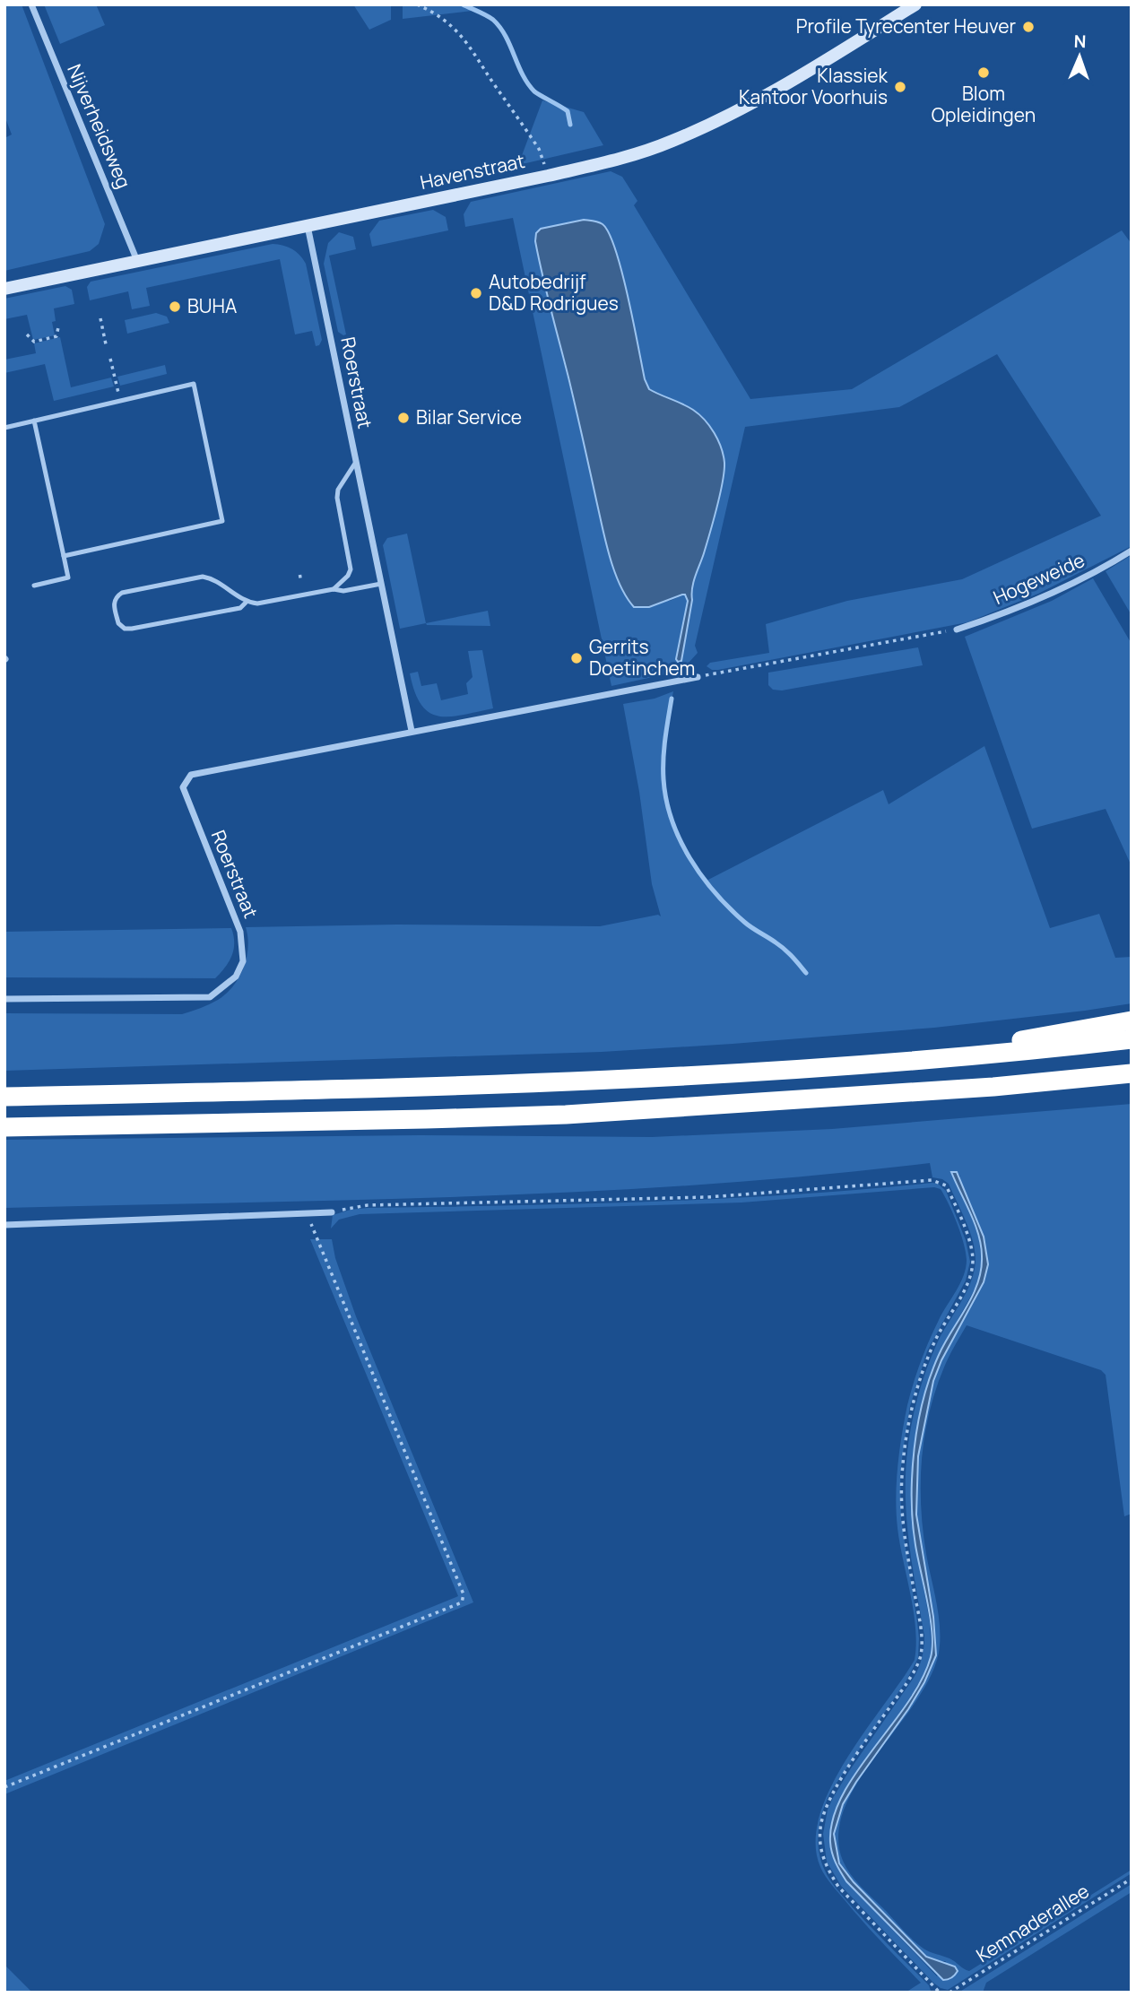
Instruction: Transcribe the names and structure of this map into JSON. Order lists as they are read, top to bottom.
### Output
{
  "streets": {
    "street": [
      "Nijverheidsweg",
      "Havenstraat",
      "Roerstraat",
      "Hogeweide"
    ],
    "path": ["Kemnaderallee"]
  },
  "crossings": [
    ["Nijverheidsweg", "Havenstraat"],
    ["Havenstraat", "Roerstraat"]
  ],
  "places": [
    "Profile Tyrecenter Heuver",
    "Blom Opleidingen",
    "Klassiek Kantoor Voorhuis",
    "Autobedrijf D&D Rodrigues",
    "BUHA",
    "Bilar Service",
    "Gerrits Doetinchem"
  ],
  "north": "top"
}
